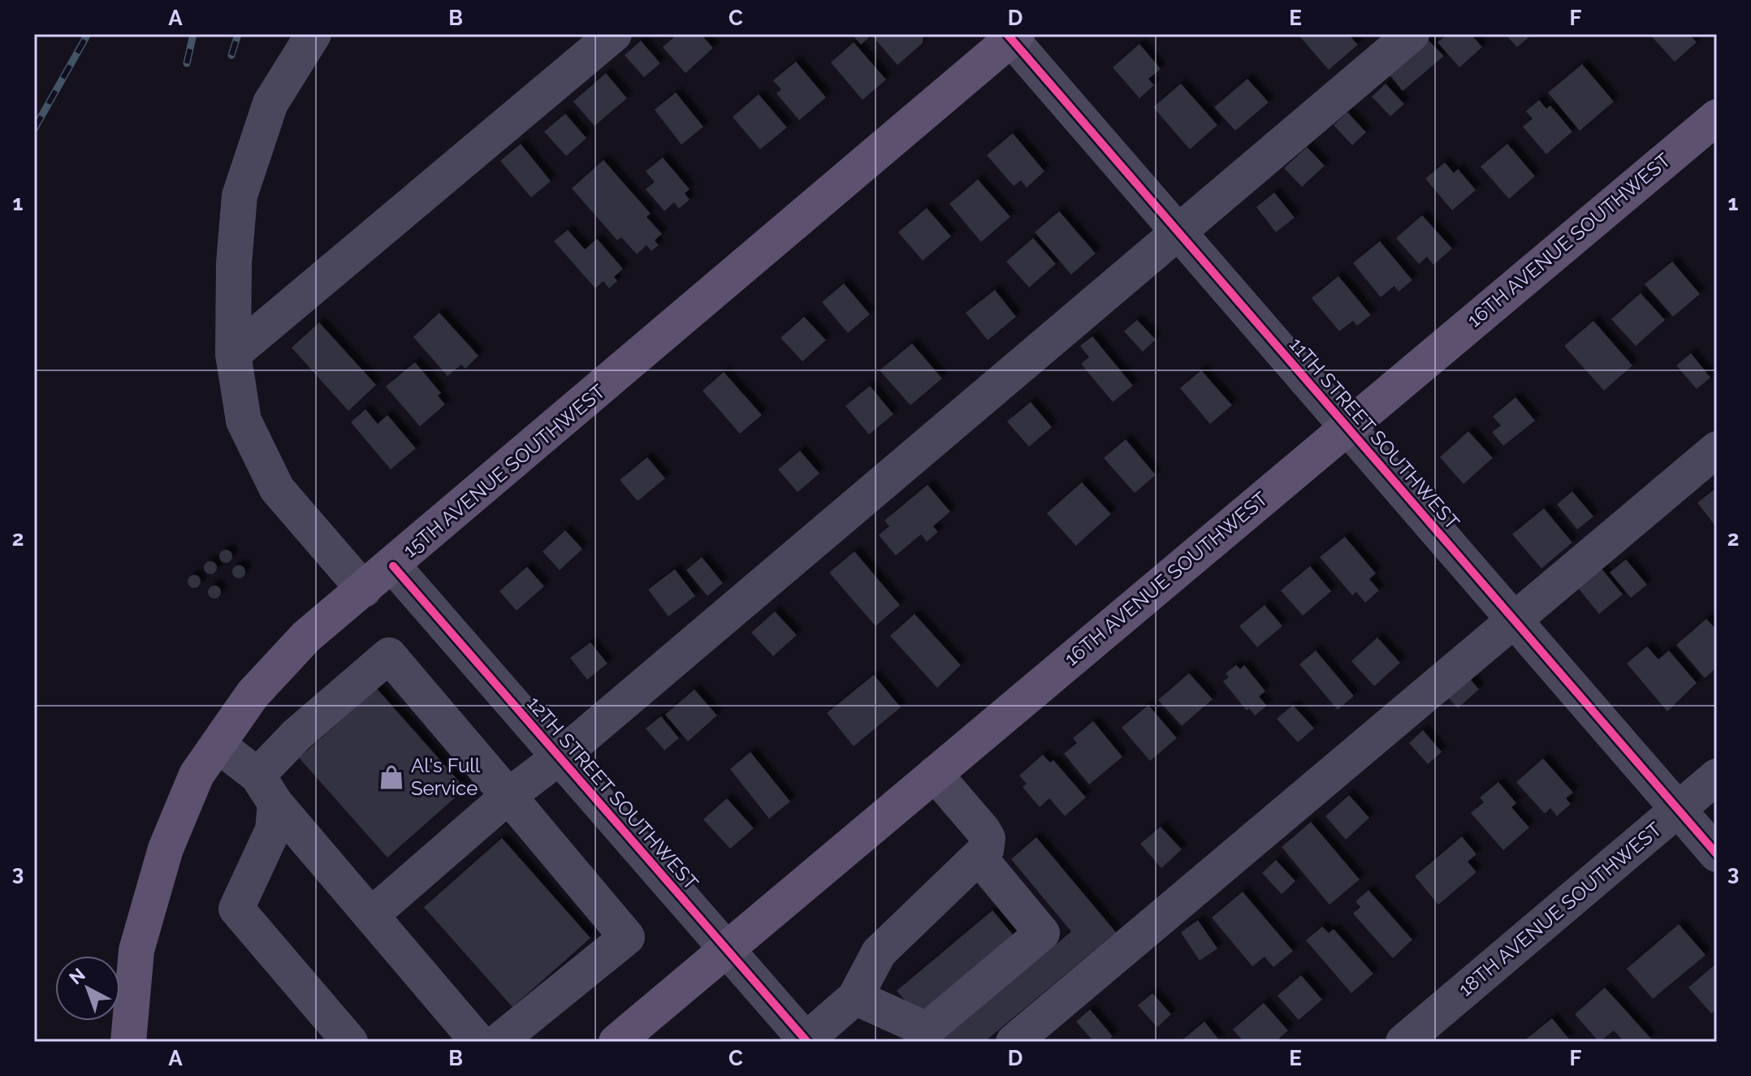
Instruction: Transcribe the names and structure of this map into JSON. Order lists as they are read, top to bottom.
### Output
{
  "streets": {
    "main road": ["16TH AVENUE SOUTHWEST", "15TH AVENUE SOUTHWEST"],
    "street": ["11TH STREET SOUTHWEST", "12TH STREET SOUTHWEST", "18TH AVENUE SOUTHWEST"]
  },
  "crossings": [
    ["16TH AVENUE SOUTHWEST", "11TH STREET SOUTHWEST"],
    ["16TH AVENUE SOUTHWEST", "12TH STREET SOUTHWEST"],
    ["11TH STREET SOUTHWEST", "15TH AVENUE SOUTHWEST"],
    ["11TH STREET SOUTHWEST", "18TH AVENUE SOUTHWEST"],
    ["15TH AVENUE SOUTHWEST", "12TH STREET SOUTHWEST"]
  ],
  "places": {
    "shop": ["Al's Full Service"]
  },
  "north": "top left",
  "grid": {
    "columns": [
      "A",
      "B",
      "C",
      "D",
      "E",
      "F"
    ],
    "rows": ["1", "2", "3"]
  }
}
